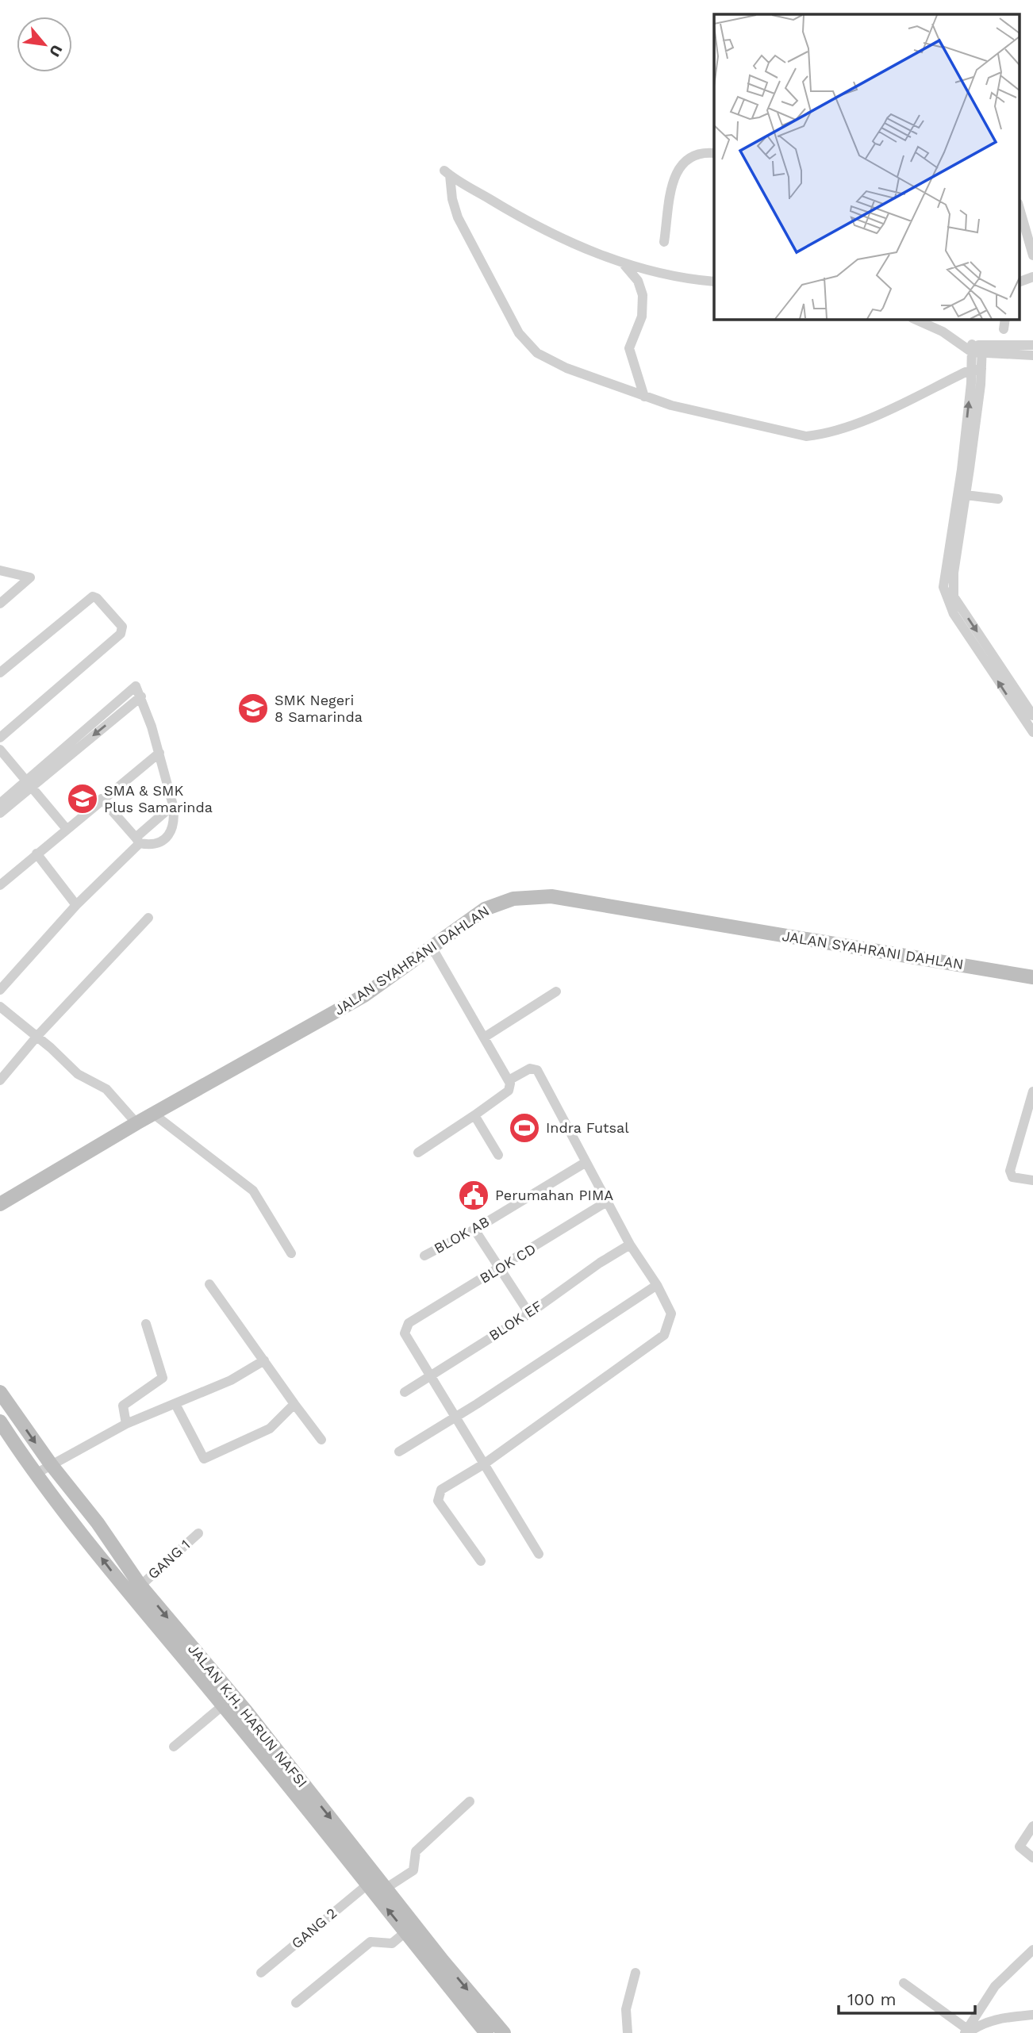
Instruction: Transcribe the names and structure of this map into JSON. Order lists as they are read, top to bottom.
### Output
{
  "streets": {
    "main road": ["JALAN SYAHRANI DAHLAN", "JALAN K.H. HARUN NAFSI"],
    "street": [
      "BLOK AB",
      "BLOK CD",
      "BLOK EF",
      "GANG 1",
      "GANG 2"
    ]
  },
  "crossings": [
    ["BLOK CD", "BLOK EF"],
    ["GANG 1", "JALAN K.H. HARUN NAFSI"],
    ["JALAN K.H. HARUN NAFSI", "GANG 2"]
  ],
  "places": {
    "school or university": ["SMK Negeri 8 Samarinda", "SMA & SMK Plus Samarinda"],
    "sports": ["Indra Futsal"],
    "public building": ["Perumahan PIMA"]
  },
  "scale_bar": "100 m",
  "north": "bottom right"
}
